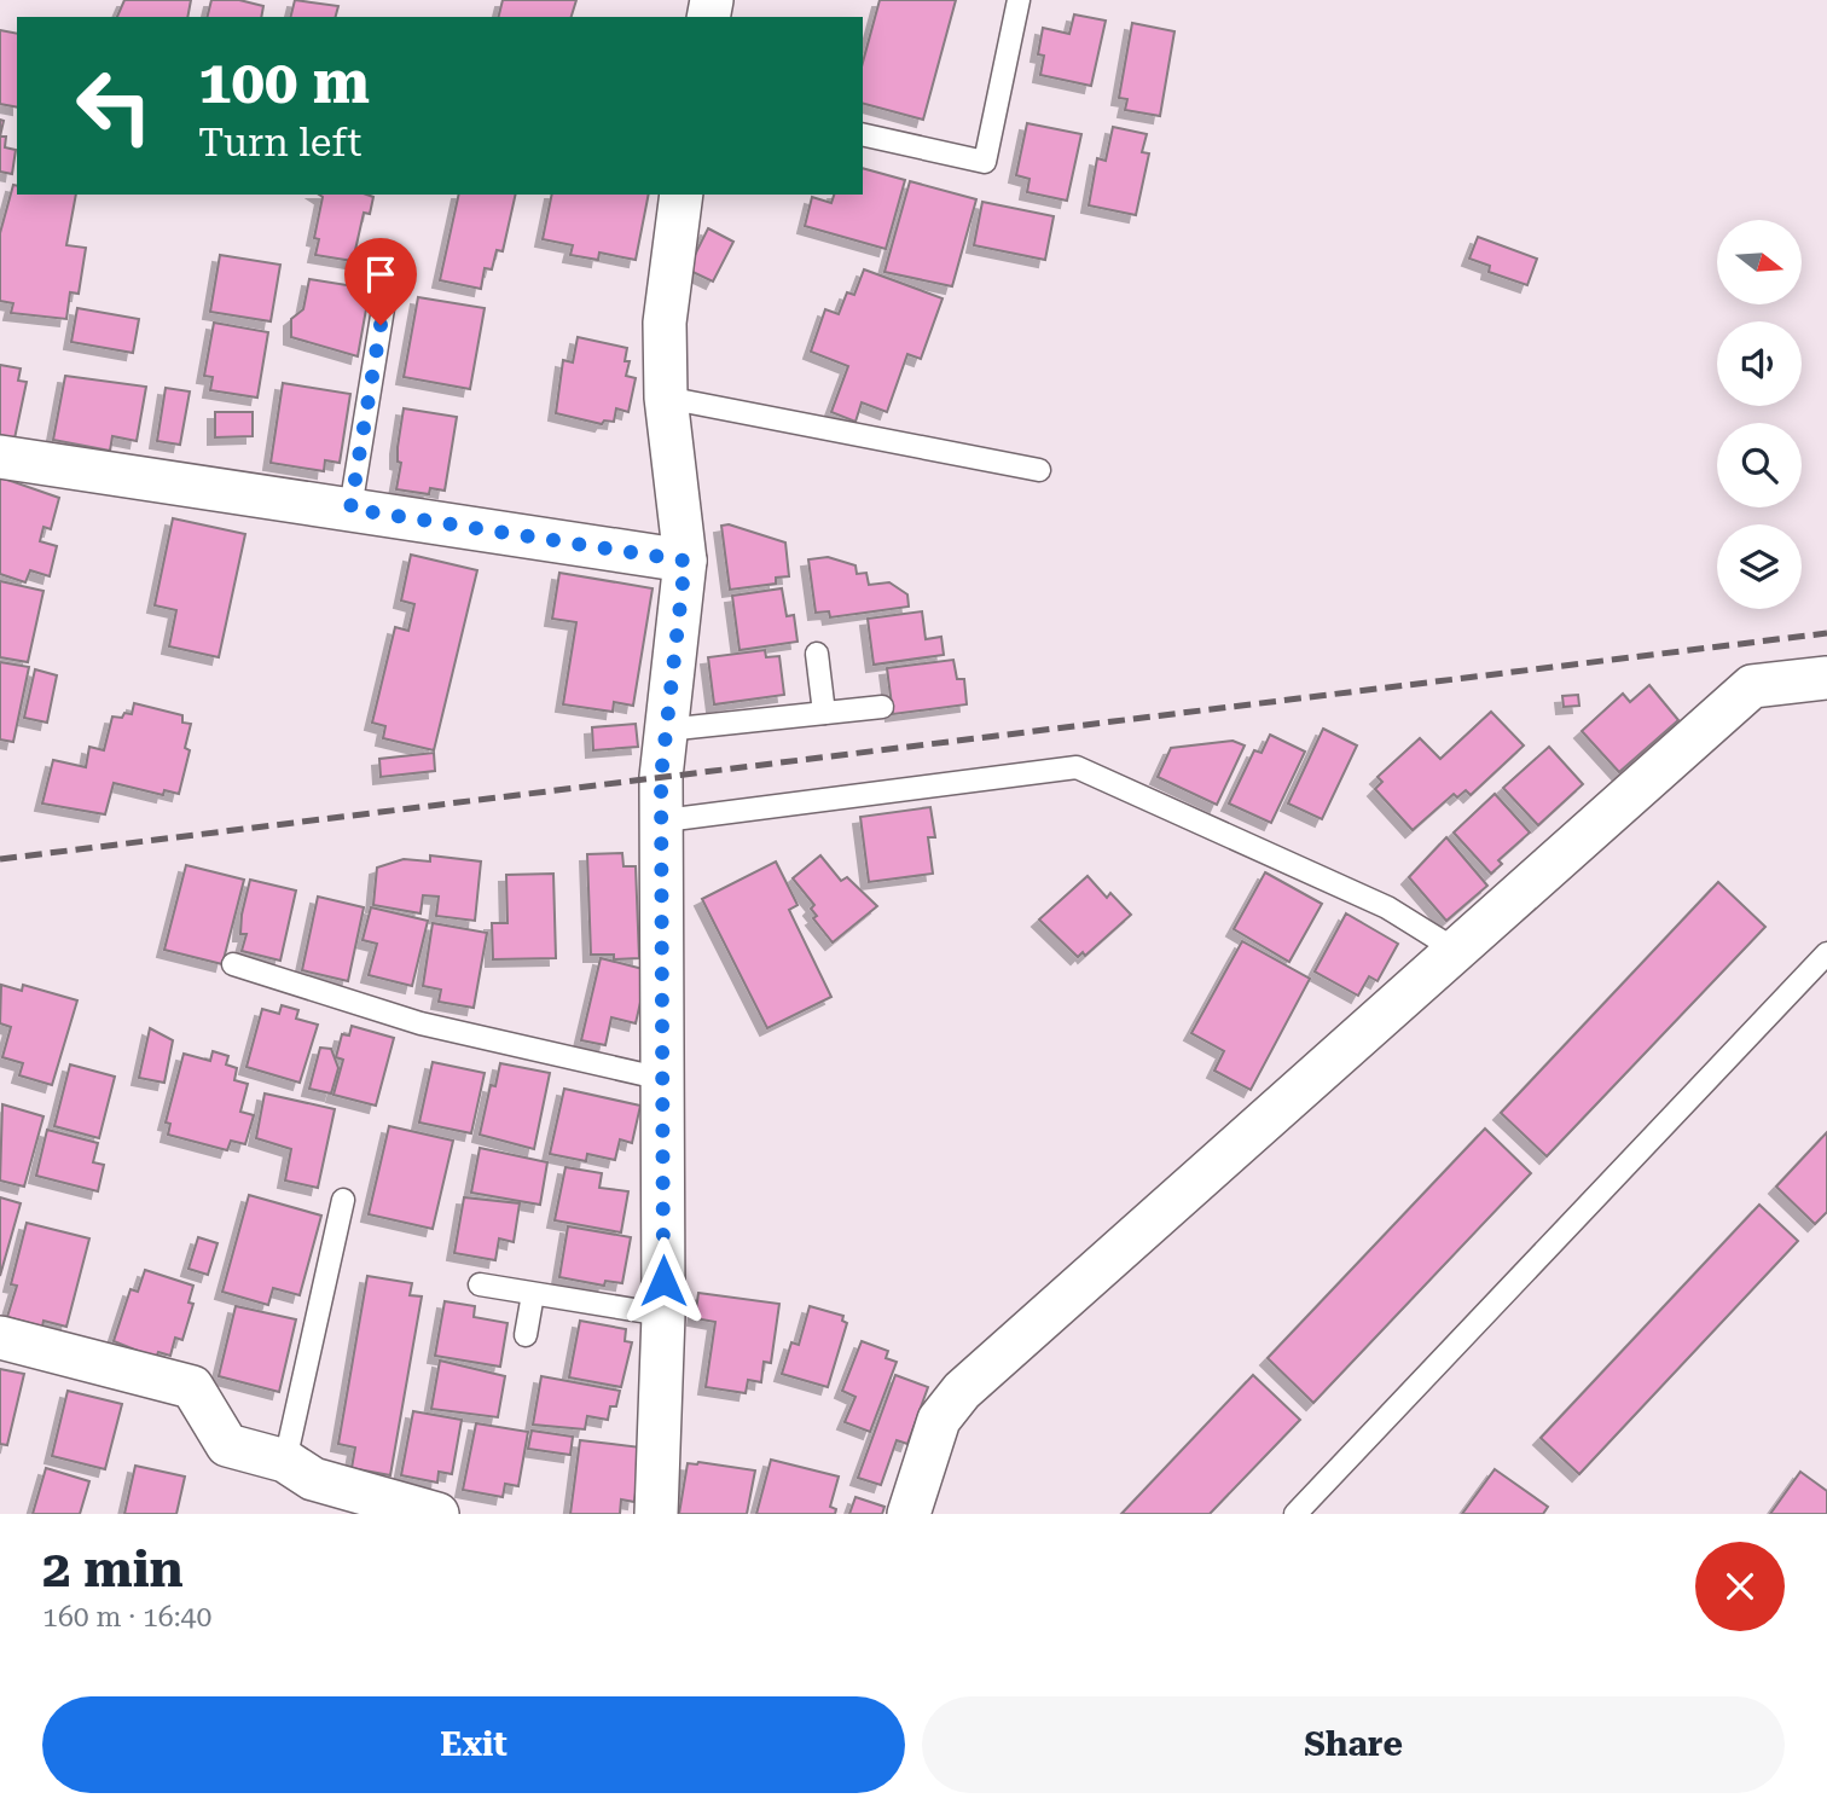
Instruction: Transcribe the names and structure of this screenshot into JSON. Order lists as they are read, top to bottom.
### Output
{
  "north": "right",
  "page": {
    "turn": ["100 m", "Turn left"],
    "heading": ["2 min", "160 m · 16:40"],
    "buttons": ["Exit", "Share"]
  }
}
